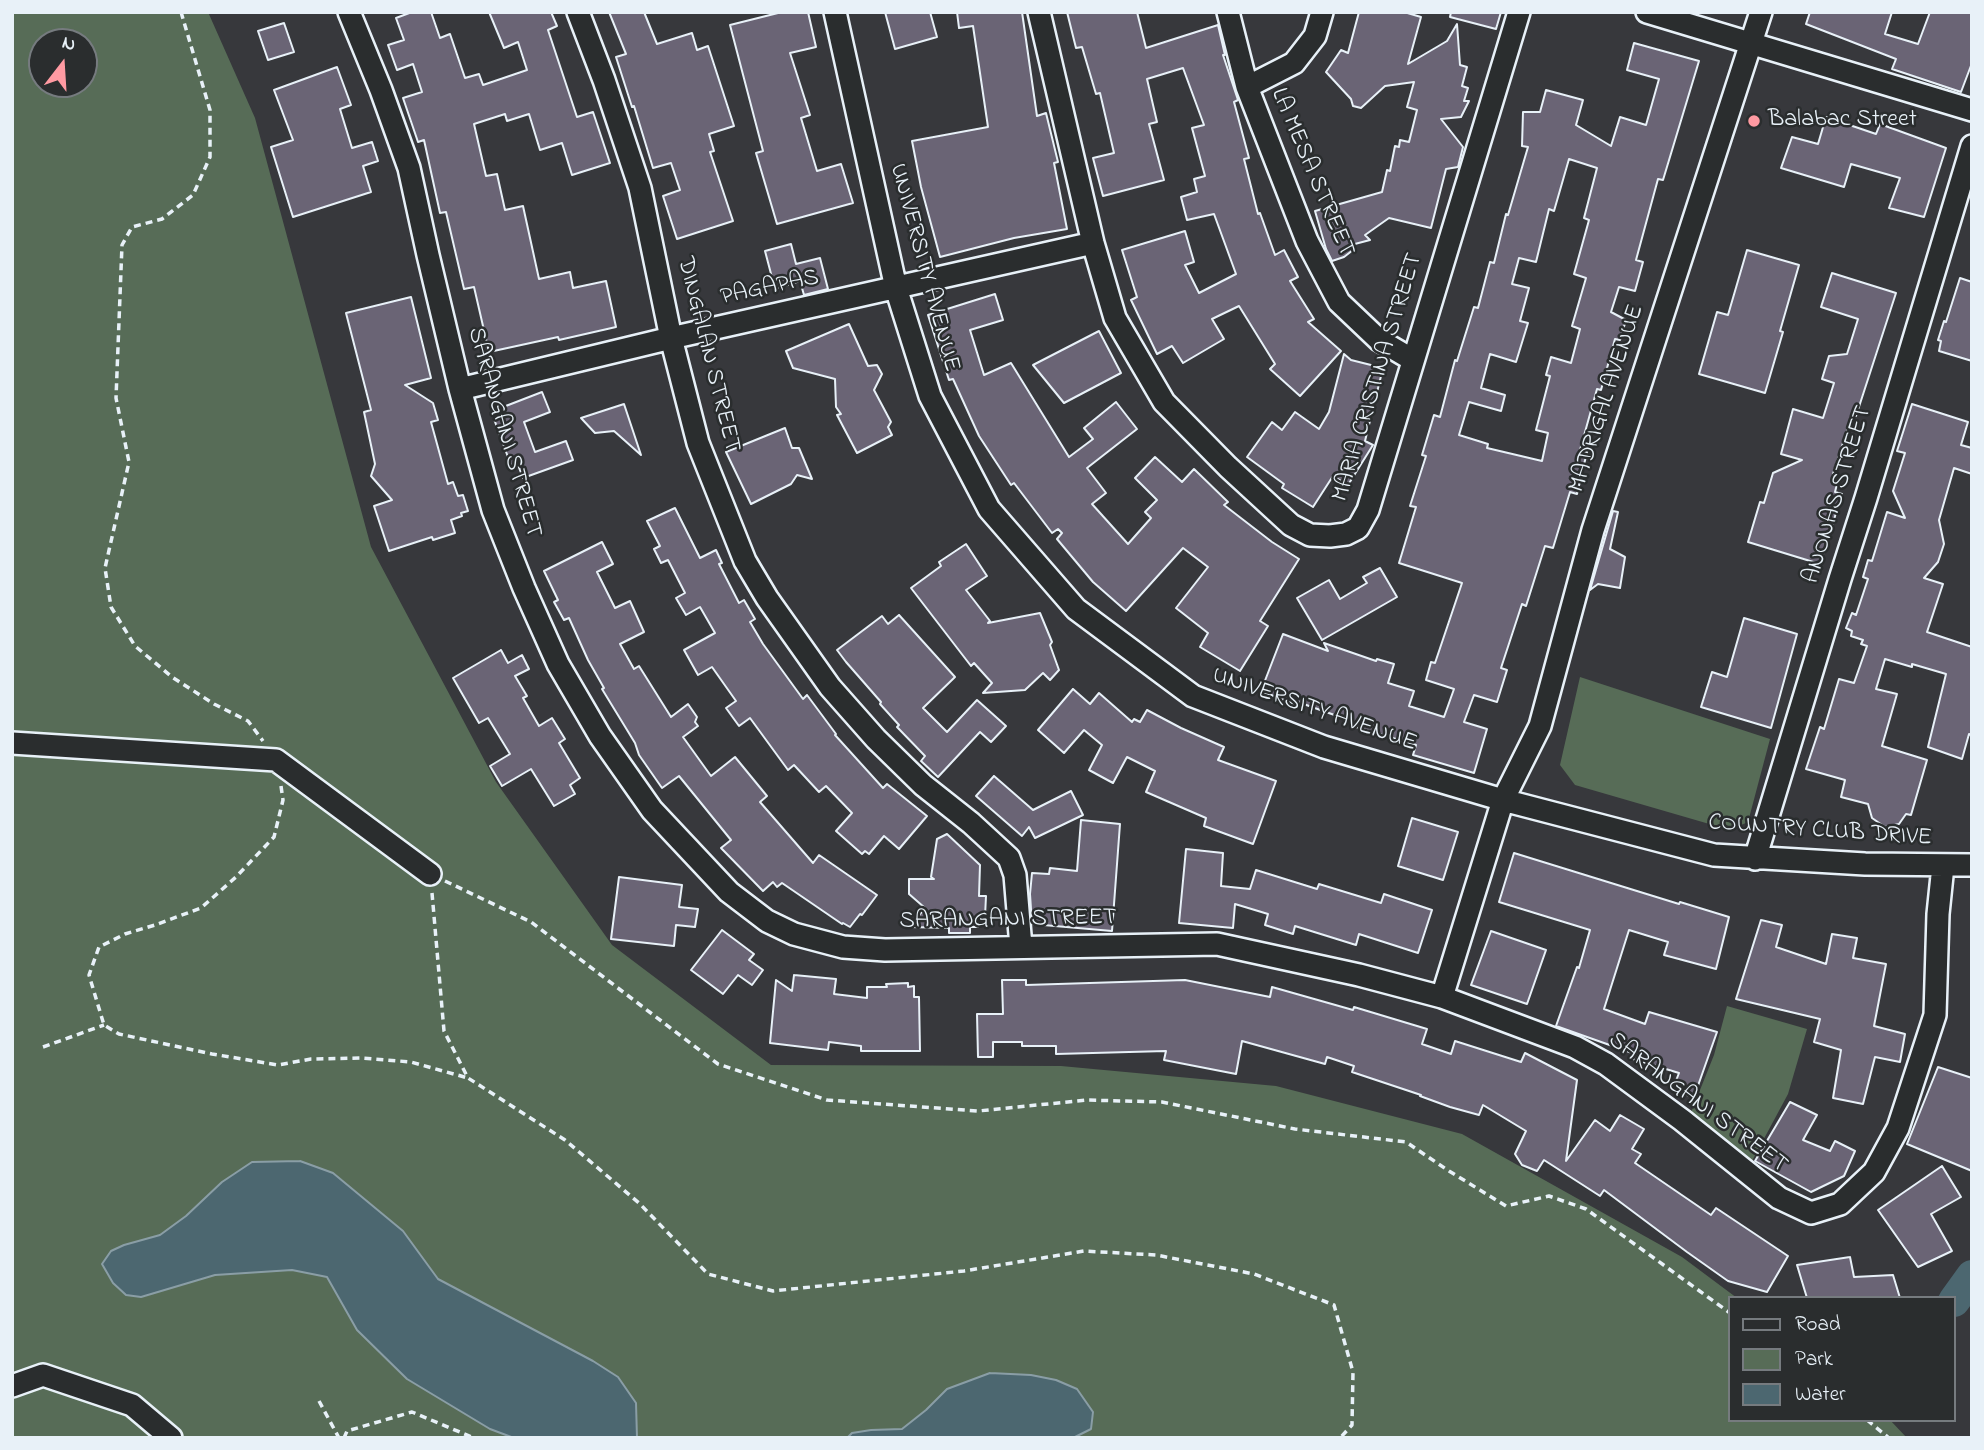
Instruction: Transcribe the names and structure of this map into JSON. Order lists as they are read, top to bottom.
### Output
{
  "streets": {
    "street": [
      "LA MESA STREET",
      "UNIVERSITY AVENUE",
      "PAGAPAS",
      "DINGALAN STREET",
      "MARIA CRISTINA STREET",
      "MADRIGAL AVENUE",
      "SARANGANI STREET",
      "ANONAS STREET",
      "COUNTRY CLUB DRIVE"
    ]
  },
  "crossings": [
    ["LA MESA STREET", "MARIA CRISTINA STREET"],
    ["UNIVERSITY AVENUE", "PAGAPAS"],
    ["UNIVERSITY AVENUE", "MADRIGAL AVENUE"],
    ["UNIVERSITY AVENUE", "COUNTRY CLUB DRIVE"],
    ["PAGAPAS", "DINGALAN STREET"],
    ["PAGAPAS", "MARIA CRISTINA STREET"],
    ["PAGAPAS", "SARANGANI STREET"],
    ["DINGALAN STREET", "SARANGANI STREET"],
    ["MADRIGAL AVENUE", "SARANGANI STREET"],
    ["MADRIGAL AVENUE", "COUNTRY CLUB DRIVE"],
    ["SARANGANI STREET", "COUNTRY CLUB DRIVE"],
    ["ANONAS STREET", "COUNTRY CLUB DRIVE"]
  ],
  "places": ["Balabac Street"],
  "legend": ["Road", "Park", "Water"],
  "north": "top"
}
